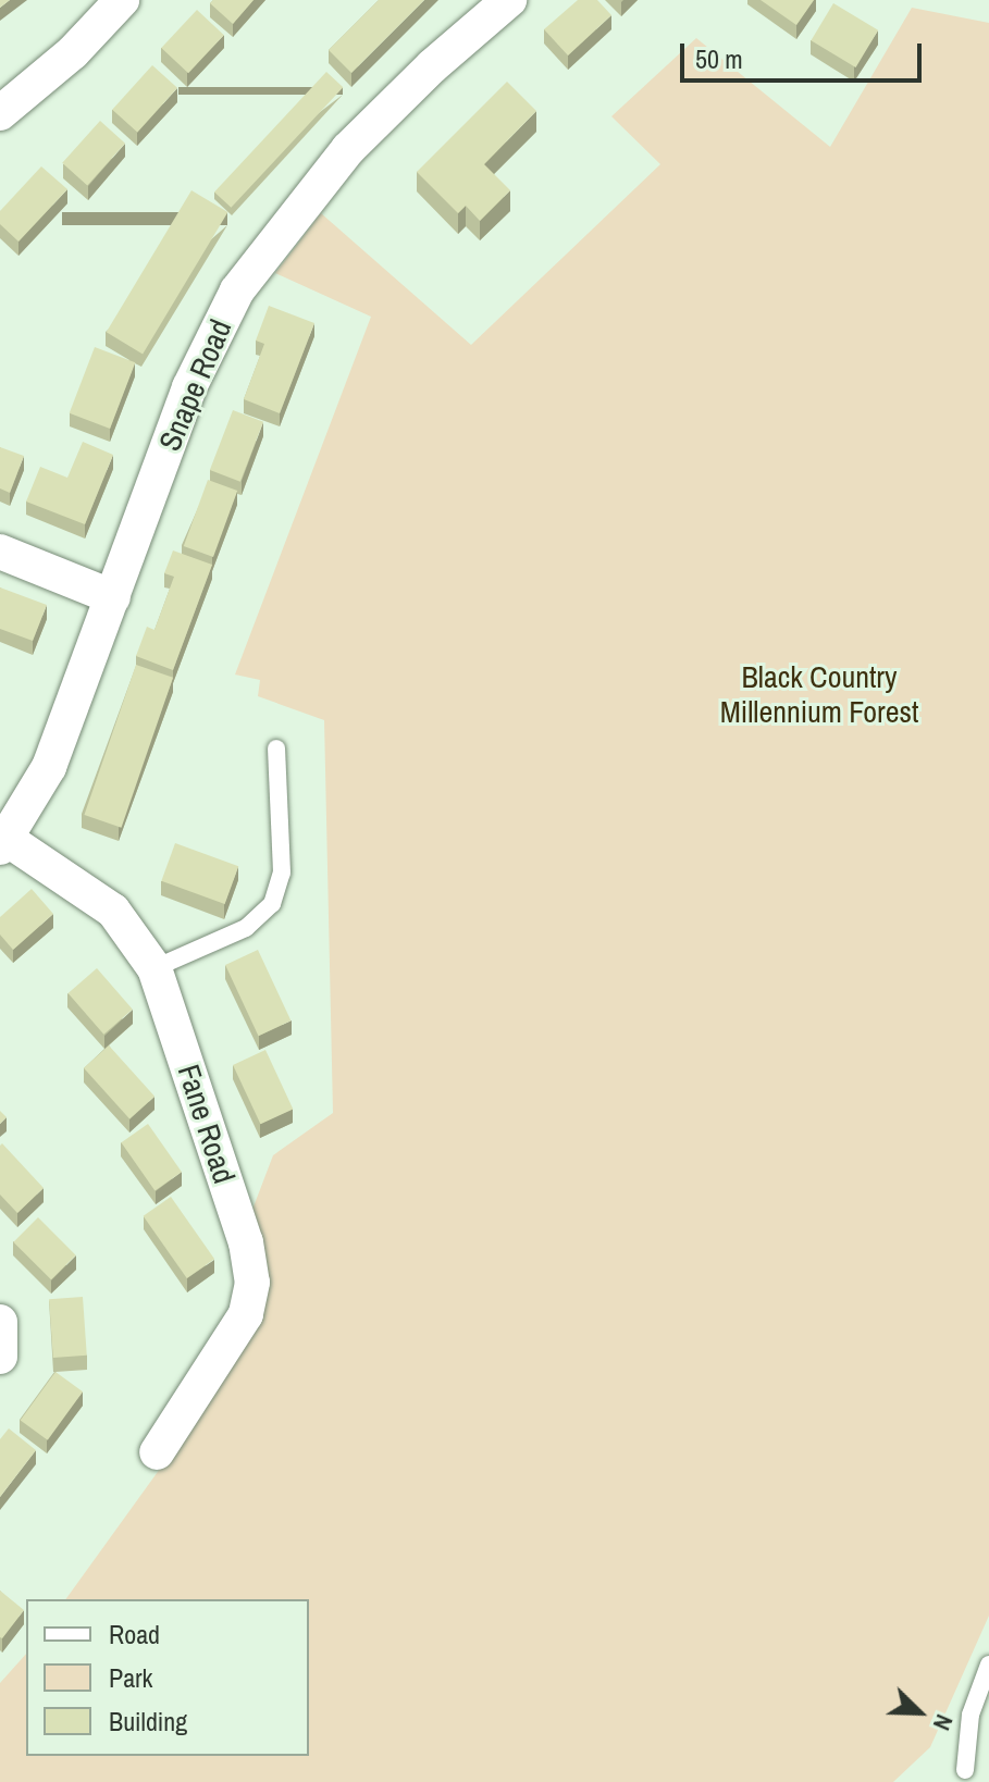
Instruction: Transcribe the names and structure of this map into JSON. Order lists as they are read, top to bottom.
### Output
{
  "streets": {
    "street": ["Snape Road", "Fane Road"]
  },
  "crossings": [
    ["Snape Road", "Fane Road"]
  ],
  "parks": ["Black Country Millennium Forest"],
  "legend": ["Road", "Park", "Building"],
  "scale_bar": "50 m",
  "north": "bottom right"
}
